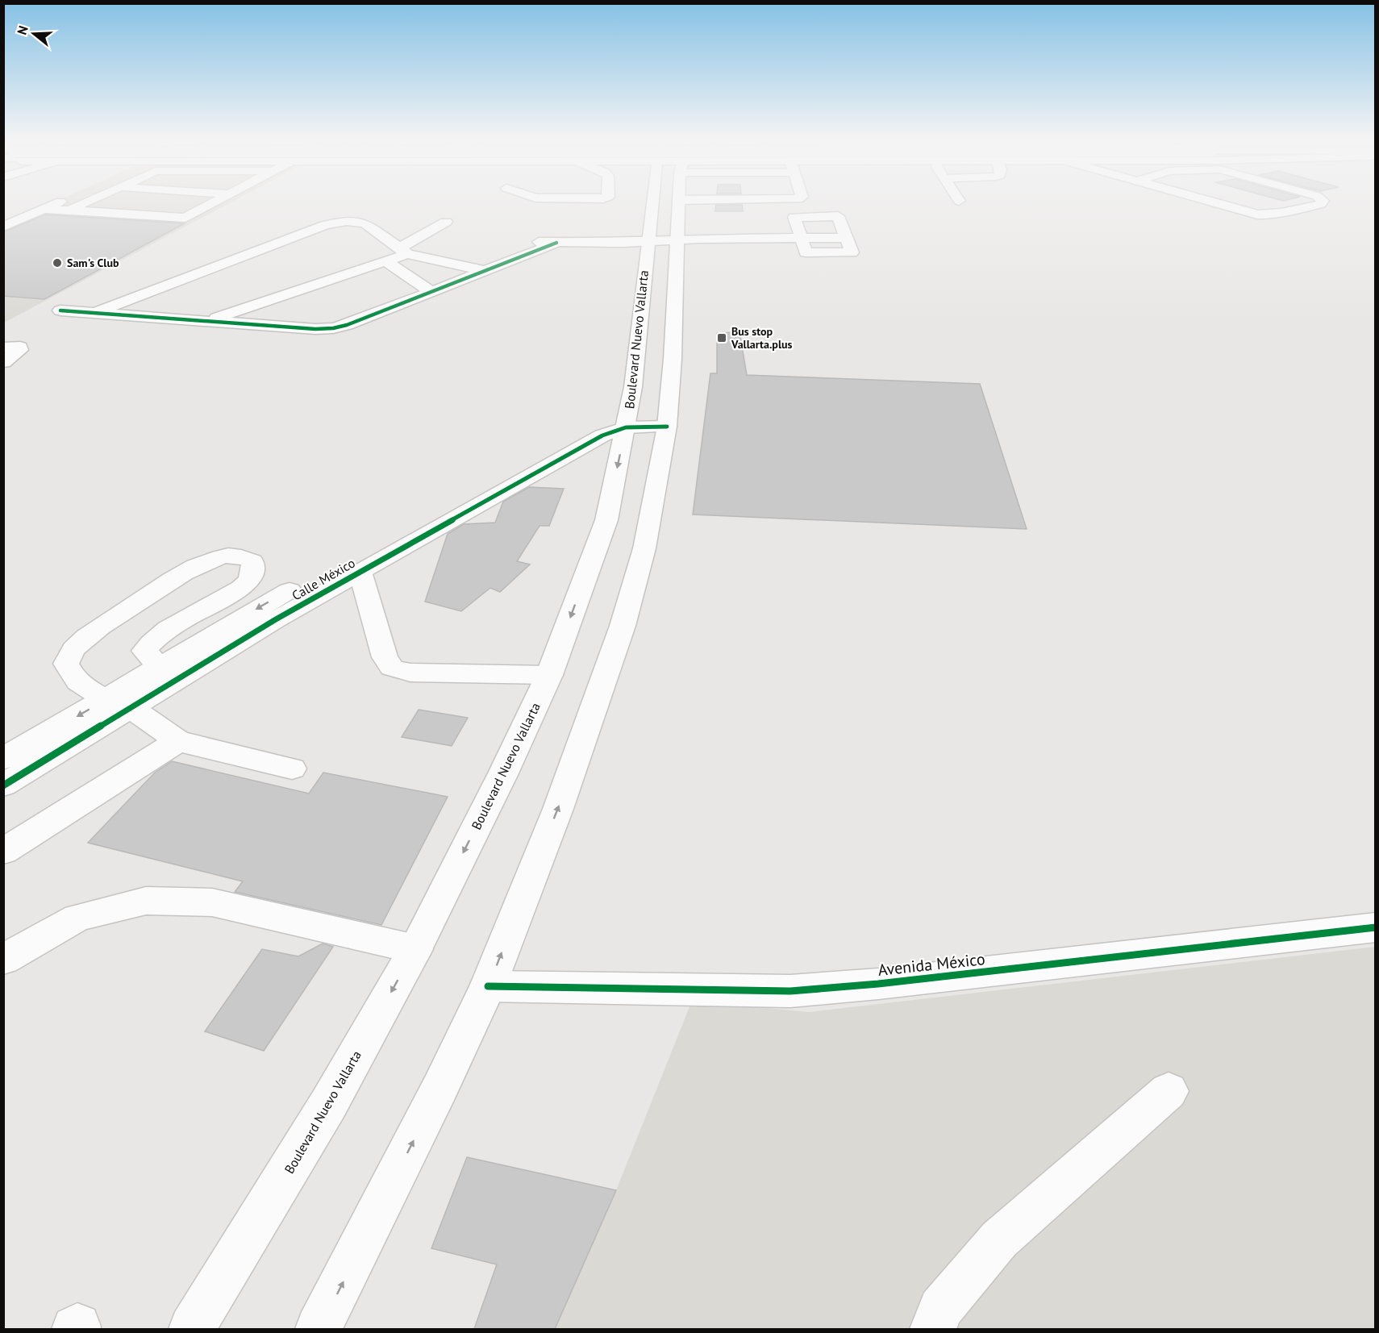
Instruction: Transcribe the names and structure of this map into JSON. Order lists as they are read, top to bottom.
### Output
{
  "streets": {
    "main road": ["Boulevard Nuevo Vallarta", "Calle México", "Avenida México"]
  },
  "crossings": [
    ["Boulevard Nuevo Vallarta", "Calle México"]
  ],
  "places": {
    "other": ["Sam's Club"],
    "transit": ["Bus stop Vallarta.plus"]
  },
  "north": "left"
}
